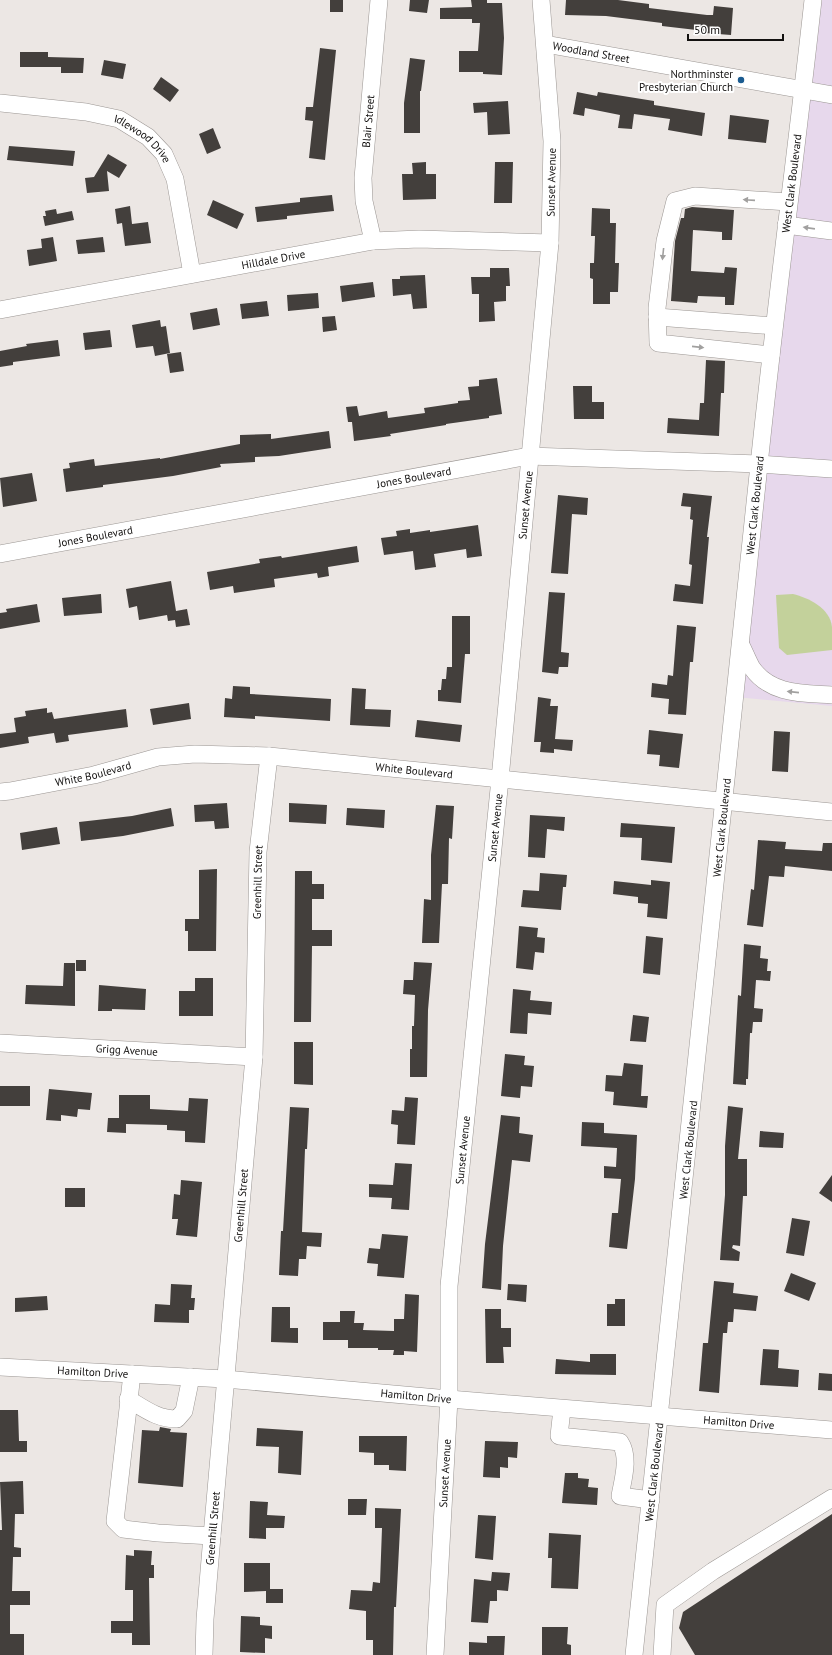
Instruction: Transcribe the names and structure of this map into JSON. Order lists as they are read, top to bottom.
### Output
{
  "streets": {
    "street": [
      "Woodland Street",
      "Blair Street",
      "Idlewood Drive",
      "Sunset Avenue",
      "West Clark Boulevard",
      "Hilldale Drive",
      "Jones Boulevard",
      "White Boulevard",
      "Greenhill Street",
      "Grigg Avenue",
      "Hamilton Drive"
    ]
  },
  "crossings": [
    ["Woodland Street", "Sunset Avenue"],
    ["Woodland Street", "West Clark Boulevard"],
    ["Blair Street", "Hilldale Drive"],
    ["Idlewood Drive", "Hilldale Drive"],
    ["Sunset Avenue", "Hilldale Drive"],
    ["Sunset Avenue", "Jones Boulevard"],
    ["Sunset Avenue", "White Boulevard"],
    ["Sunset Avenue", "Hamilton Drive"],
    ["West Clark Boulevard", "Jones Boulevard"],
    ["West Clark Boulevard", "White Boulevard"],
    ["West Clark Boulevard", "Hamilton Drive"],
    ["White Boulevard", "Greenhill Street"],
    ["Greenhill Street", "Grigg Avenue"],
    ["Greenhill Street", "Hamilton Drive"]
  ],
  "places": ["Northminster Presbyterian Church"],
  "scale_bar": "50 m"
}
